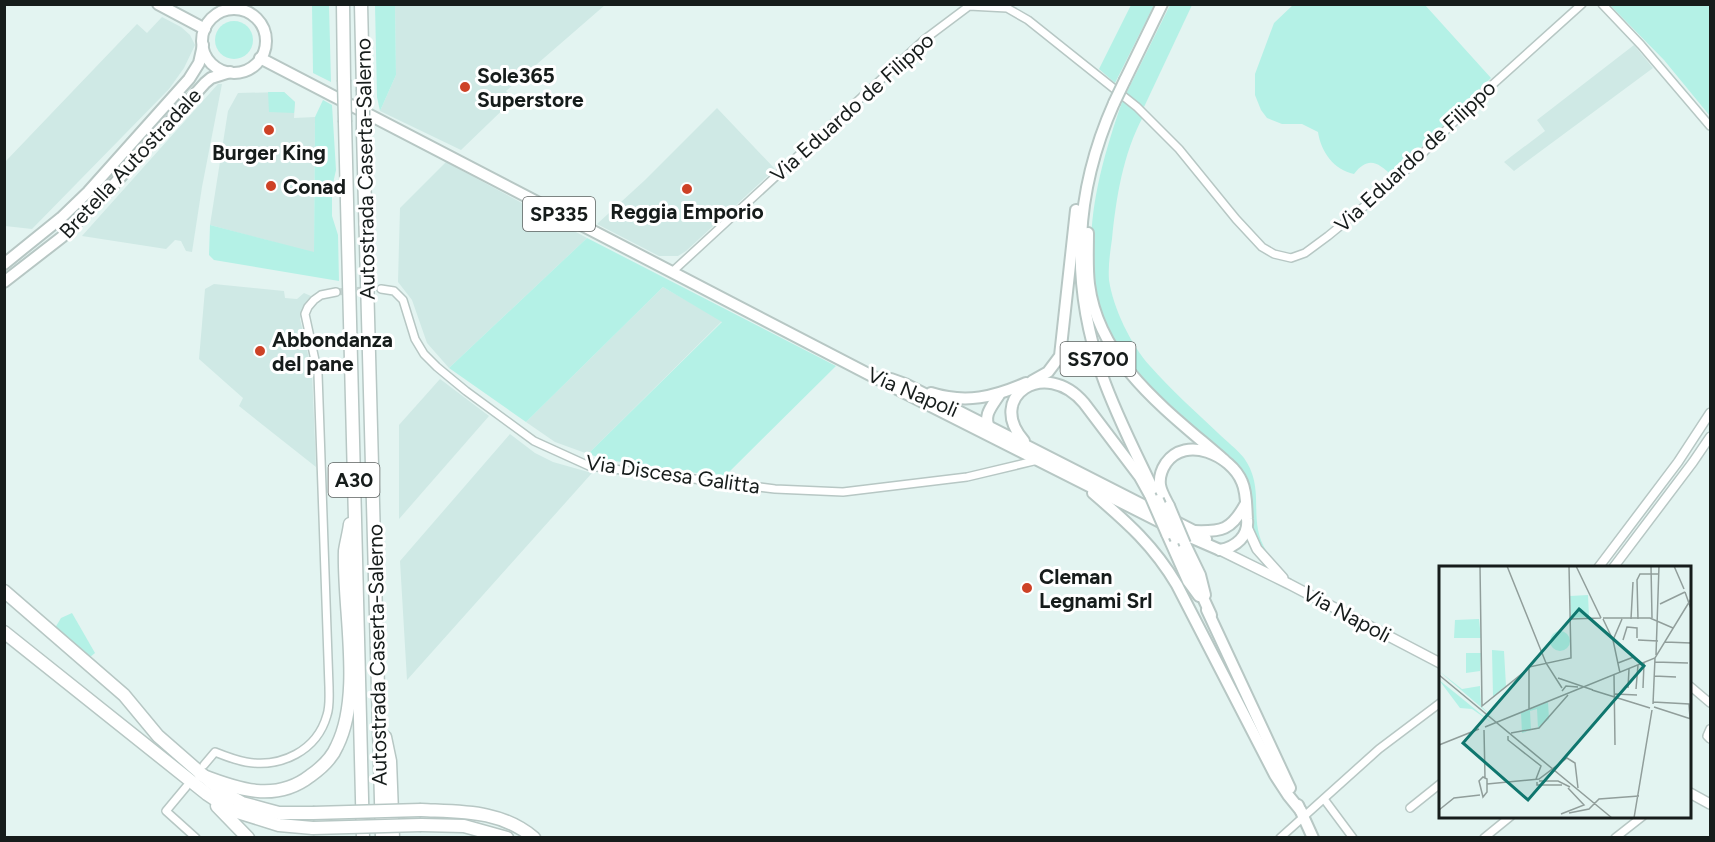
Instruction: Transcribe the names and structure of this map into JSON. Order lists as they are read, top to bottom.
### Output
{
  "streets": {
    "highway": ["Autostrada Caserta-Salerno", "A30"],
    "main road": [
      "Bretella Autostradale",
      "SP335",
      "SS700",
      "Via Napoli"
    ],
    "street": ["Via Eduardo de Filippo", "Via Discesa Galitta"]
  },
  "crossings": [
    ["Via Eduardo de Filippo", "SP335"],
    ["Bretella Autostradale", "SP335"],
    ["SP335", "Via Napoli"],
    ["Via Napoli", "Via Discesa Galitta"]
  ],
  "places": [
    "Sole365 Superstore",
    "Burger King",
    "Conad",
    "Reggia Emporio",
    "Abbondanza del pane",
    "Cleman Legnami Srl"
  ]
}
